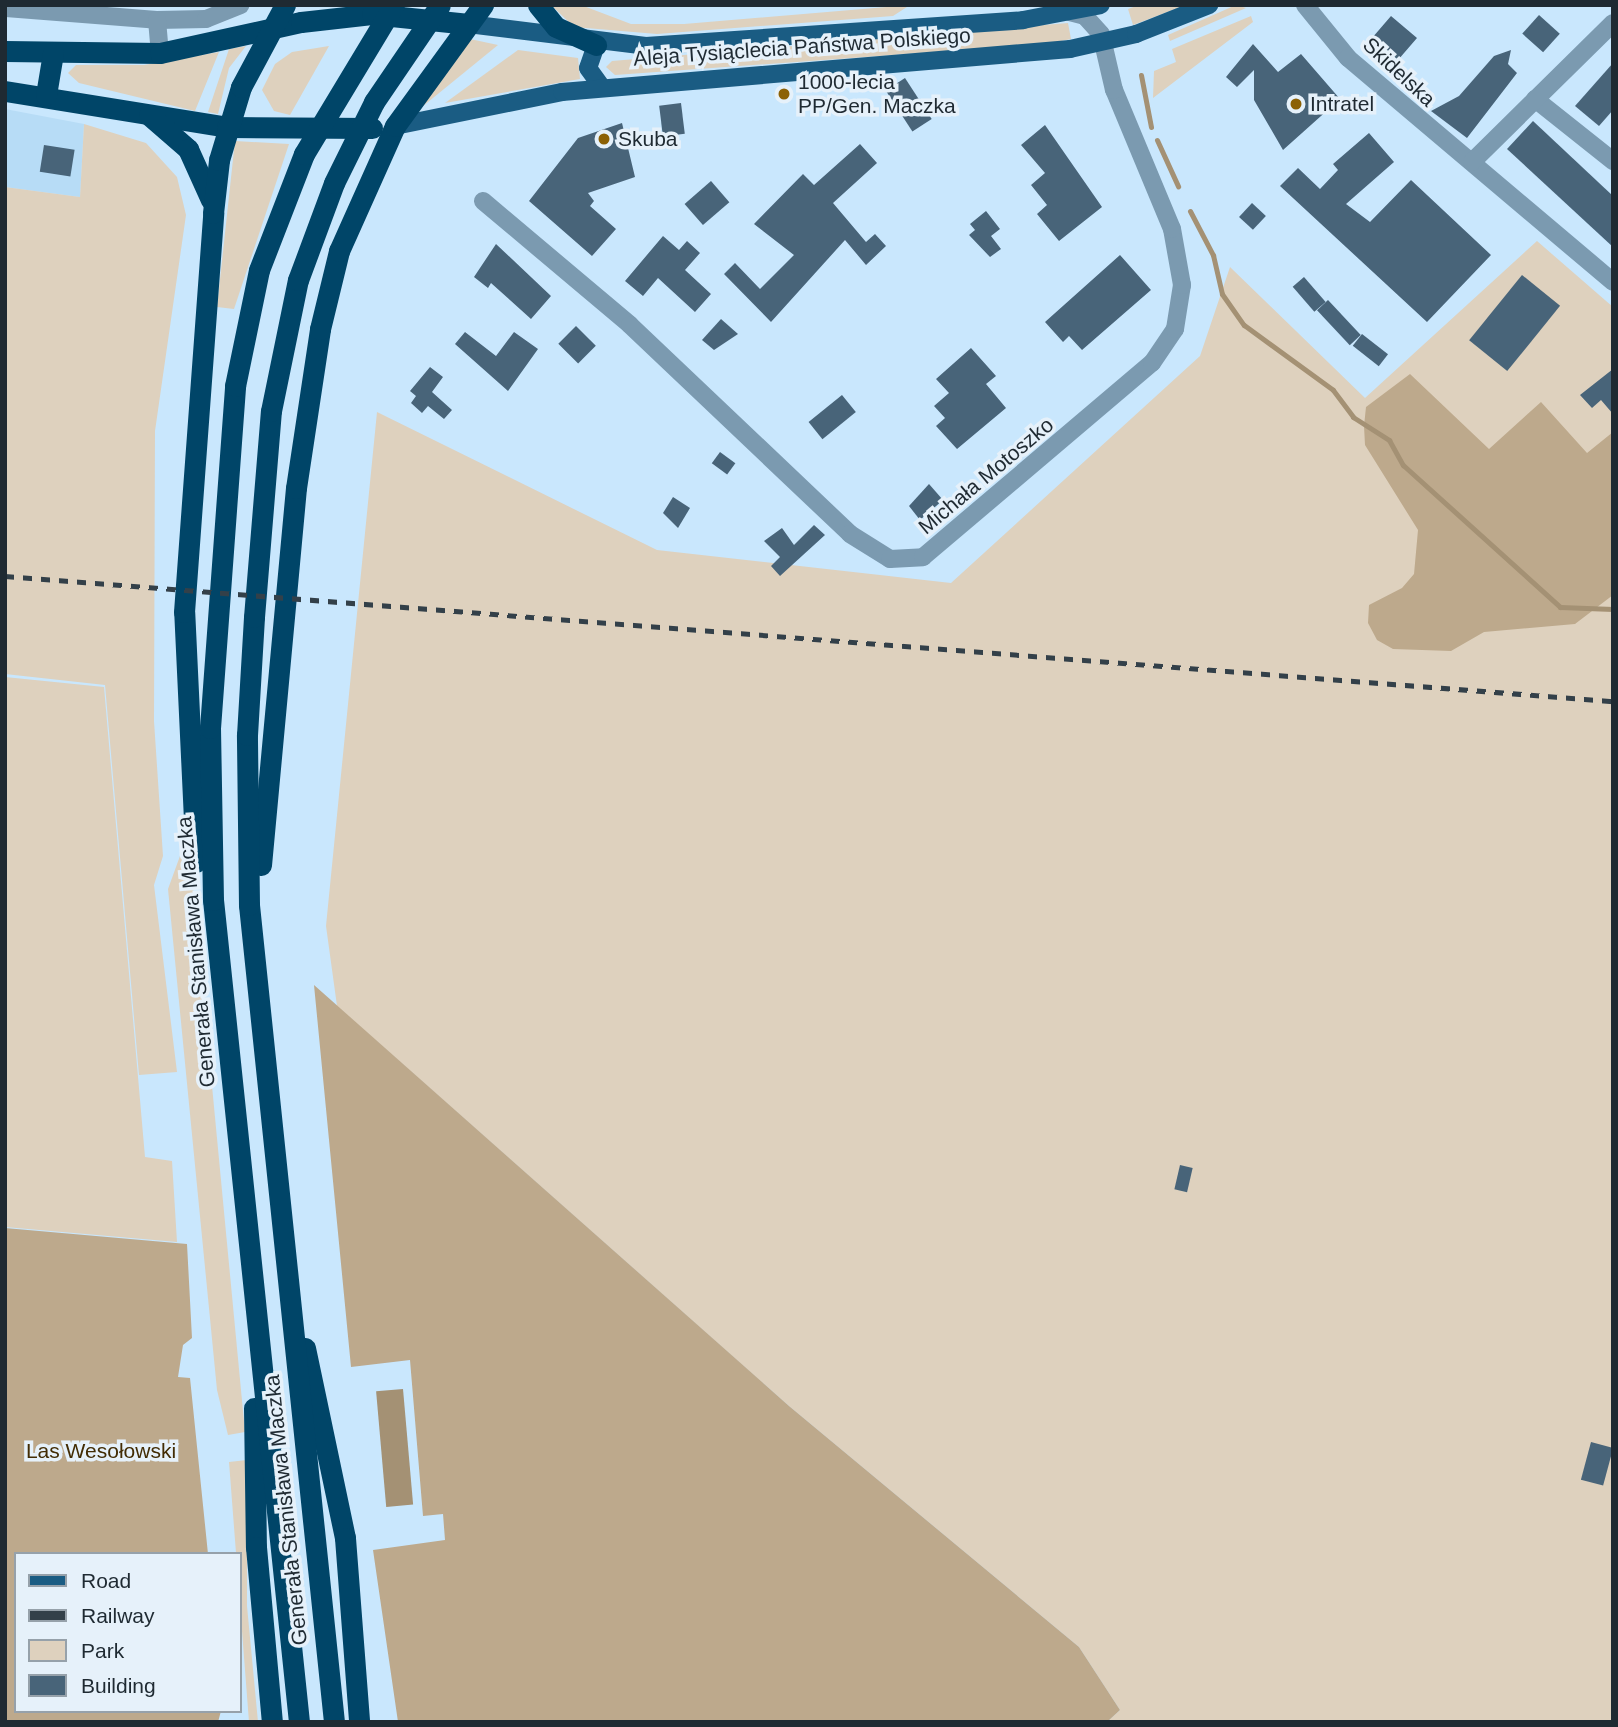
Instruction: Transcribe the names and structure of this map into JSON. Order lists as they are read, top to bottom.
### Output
{
  "streets": {
    "highway": ["Generała Stanisława Maczka"],
    "main road": ["Aleja Tysiąclecia Państwa Polskiego"],
    "street": ["Skidelska", "Michała Motoszko"]
  },
  "crossings": [
    ["Aleja Tysiąclecia Państwa Polskiego", "Michała Motoszko"]
  ],
  "parks": ["Las Wesołowski"],
  "places": ["1000-lecia PP/Gen. Maczka", "Intratel", "Skuba"],
  "legend": [
    "Road",
    "Railway",
    "Park",
    "Building"
  ]
}
